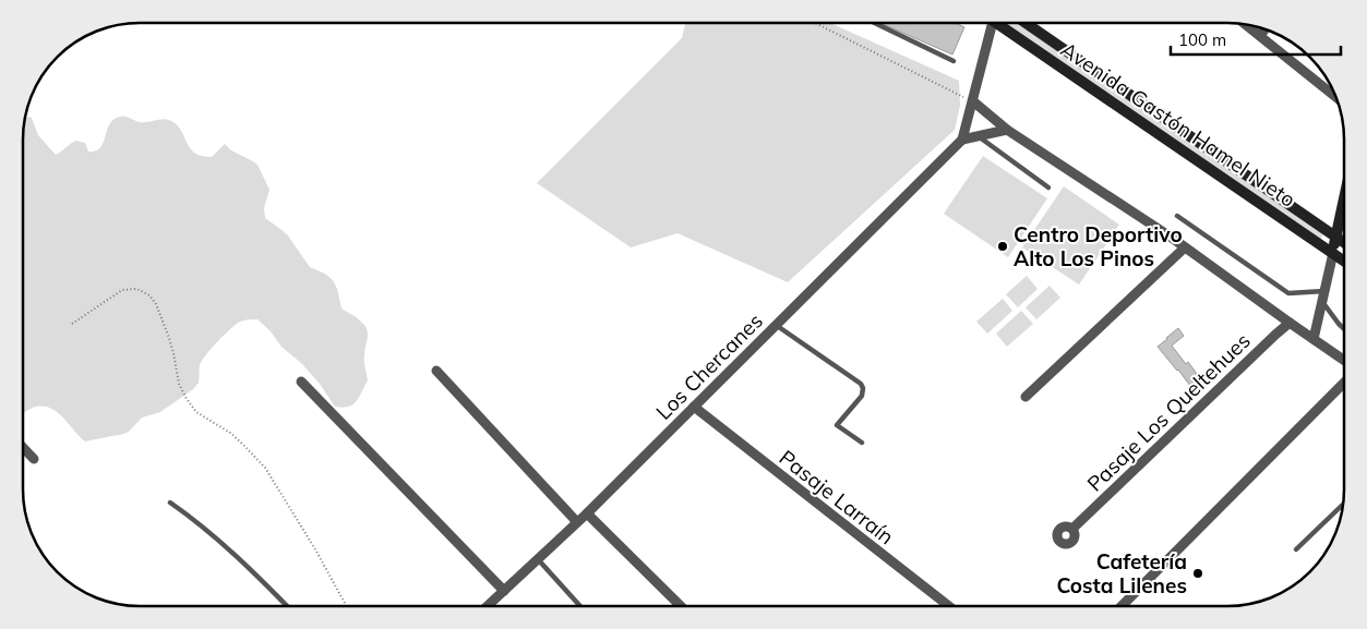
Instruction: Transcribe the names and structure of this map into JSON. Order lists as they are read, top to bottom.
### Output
{
  "streets": {
    "main road": ["Avenida Gastón Hamel Nieto"],
    "street": ["Los Chercanes", "Pasaje Los Queltehues", "Pasaje Larraín"]
  },
  "crossings": [
    ["Los Chercanes", "Pasaje Larraín"]
  ],
  "places": ["Centro Deportivo Alto Los Pinos", "Cafetería Costa Lilenes"],
  "scale_bar": "100 m"
}
